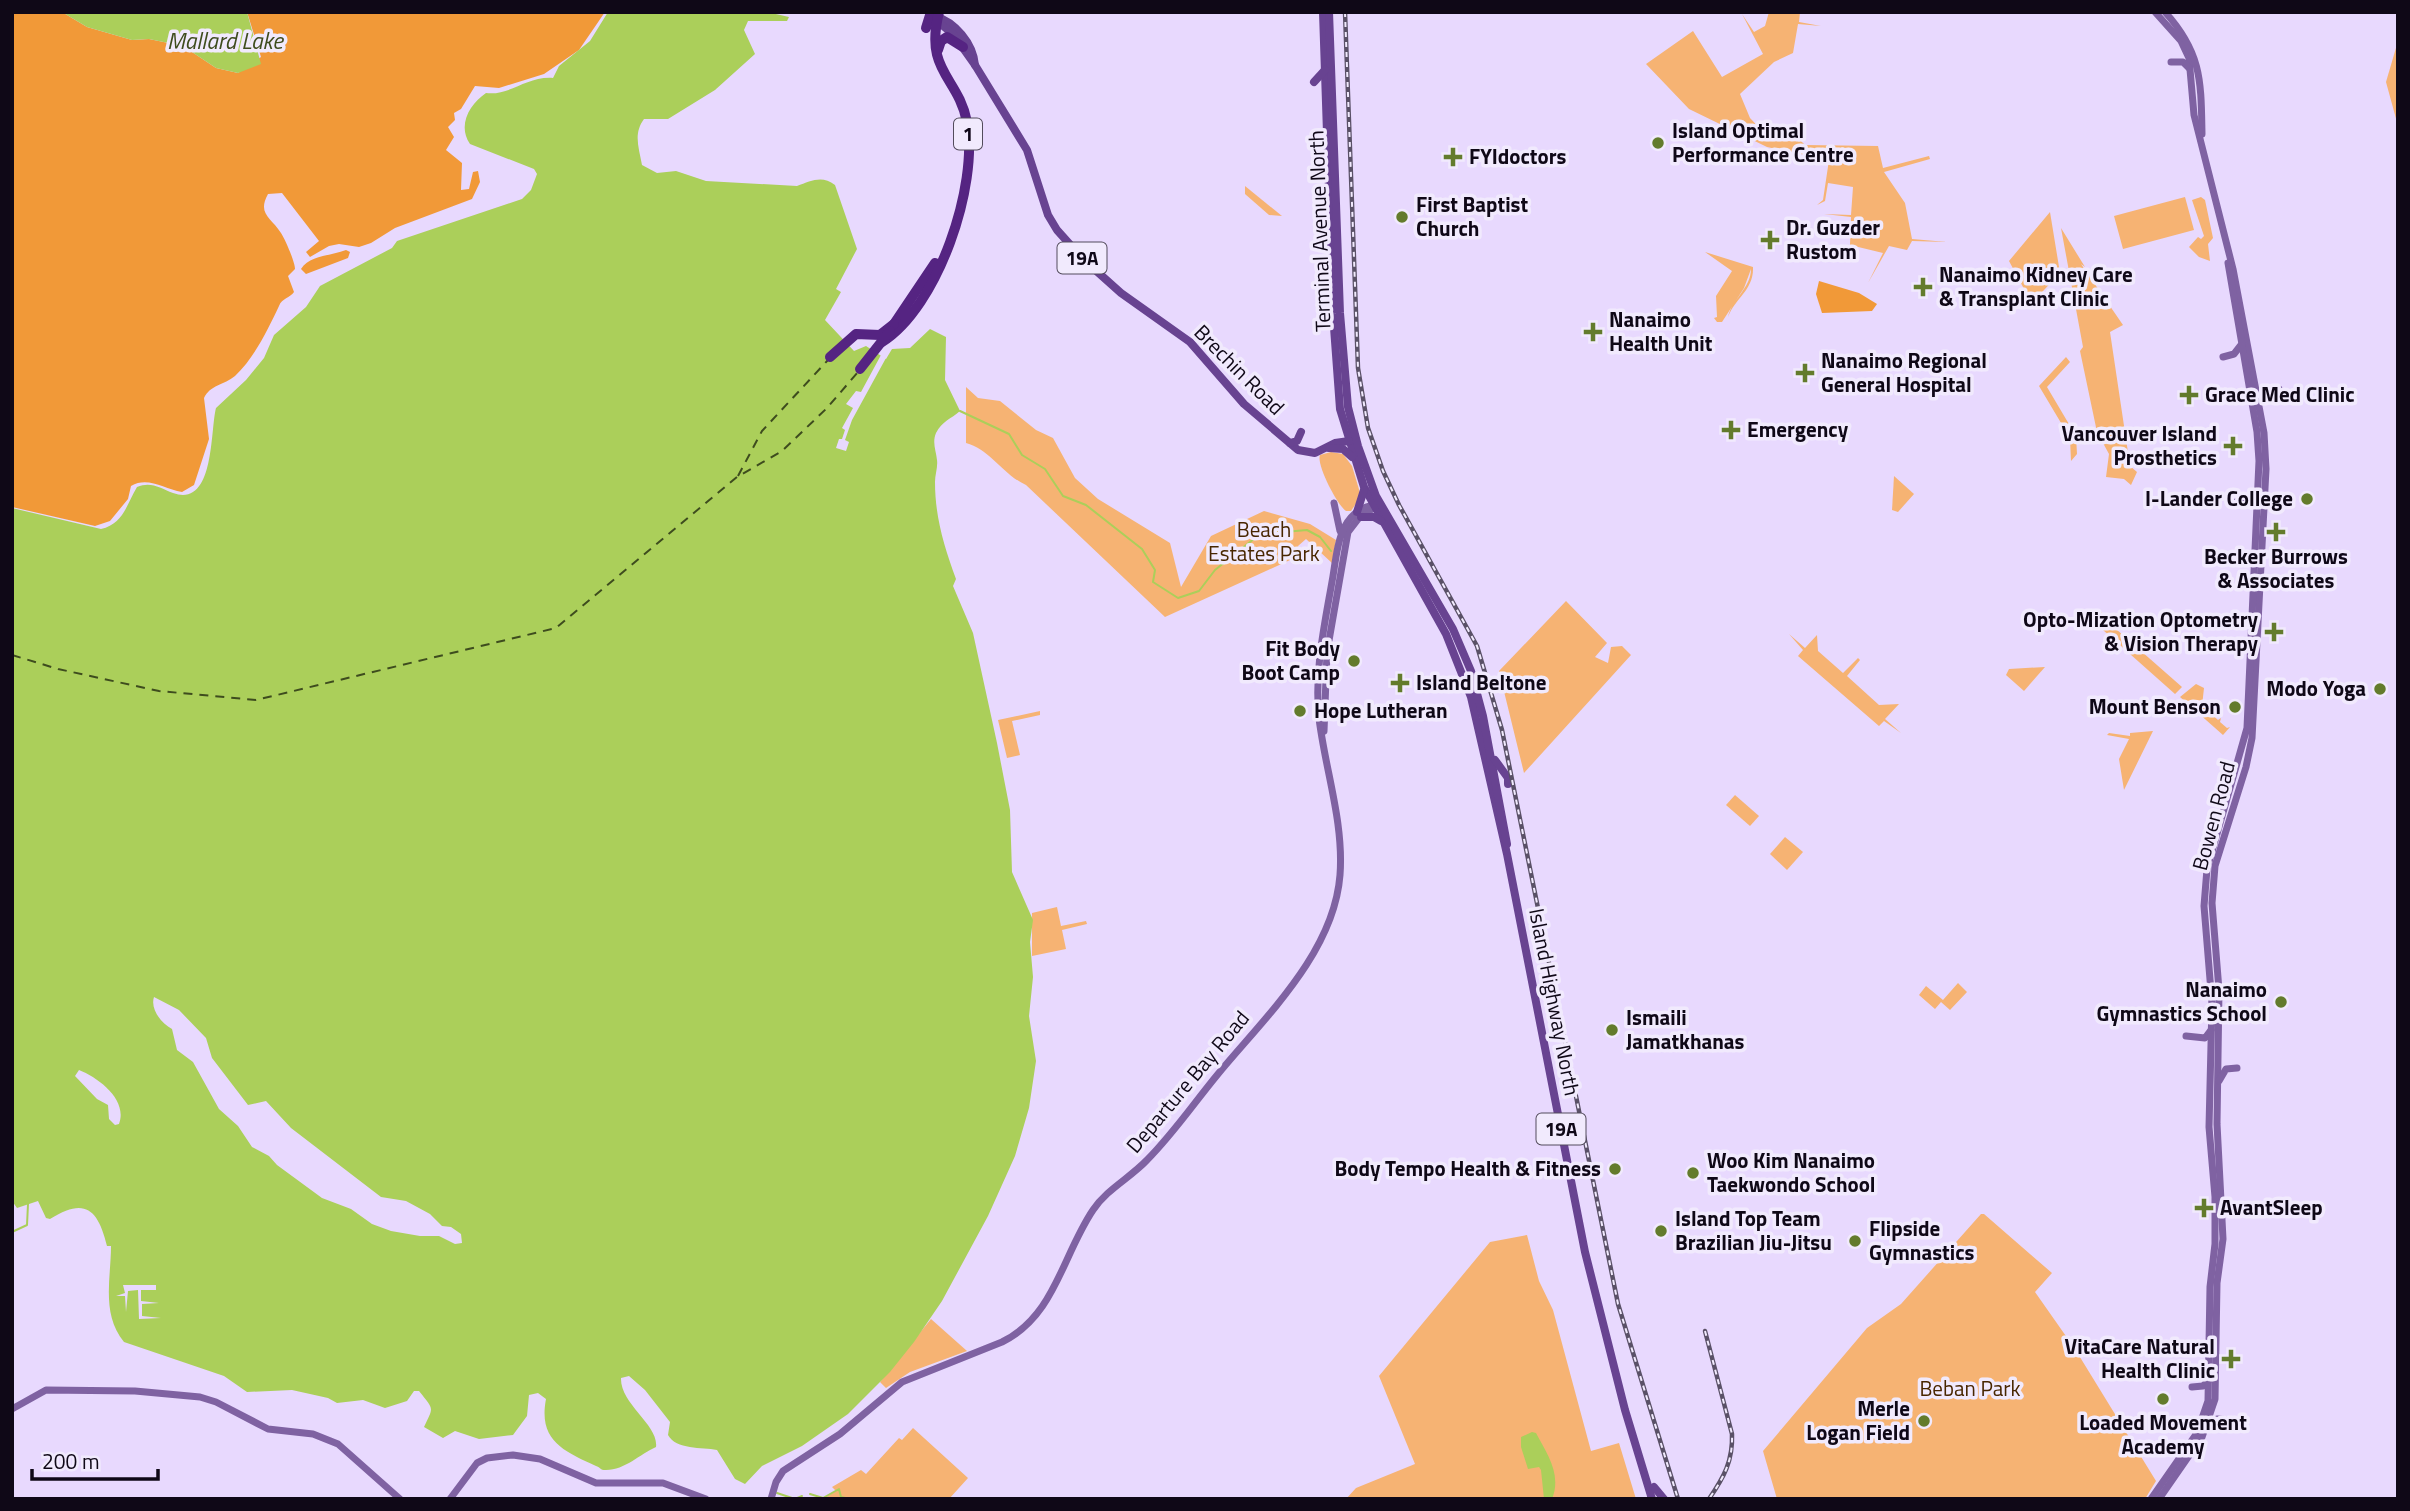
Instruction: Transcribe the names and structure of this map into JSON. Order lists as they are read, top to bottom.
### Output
{
  "streets": {
    "highway": ["1"],
    "main road": [
      "Terminal Avenue North",
      "19A",
      "Brechin Road",
      "Bowen Road",
      "Island Highway North",
      "Departure Bay Road"
    ]
  },
  "crossings": [
    ["1", "Brechin Road"],
    ["Terminal Avenue North", "Brechin Road"],
    ["Terminal Avenue North", "Island Highway North"],
    ["Brechin Road", "Island Highway North"],
    ["Island Highway North", "Departure Bay Road"]
  ],
  "water": ["Mallard Lake"],
  "parks": ["Beach Estates Park", "Beban Park"],
  "places": {
    "other": [
      "Island Optimal Performance Centre",
      "First Baptist Church",
      "I-Lander College",
      "Fit Body Boot Camp",
      "Modo Yoga",
      "Mount Benson",
      "Hope Lutheran",
      "Nanaimo Gymnastics School",
      "Ismaili Jamatkhanas",
      "Body Tempo Health & Fitness",
      "Woo Kim Nanaimo Taekwondo School",
      "Island Top Team Brazilian Jiu-Jitsu",
      "Flipside Gymnastics",
      "Loaded Movement Academy",
      "Merle Logan Field"
    ],
    "health": [
      "FYIdoctors",
      "Dr. Guzder Rustom",
      "Nanaimo Kidney Care & Transplant Clinic",
      "Nanaimo Health Unit",
      "Nanaimo Regional General Hospital",
      "Grace Med Clinic",
      "Emergency",
      "Vancouver Island Prosthetics",
      "Becker Burrows & Associates",
      "Opto-Mization Optometry & Vision Therapy",
      "Island Beltone",
      "AvantSleep",
      "VitaCare Natural Health Clinic"
    ]
  },
  "scale_bar": "200 m"
}
